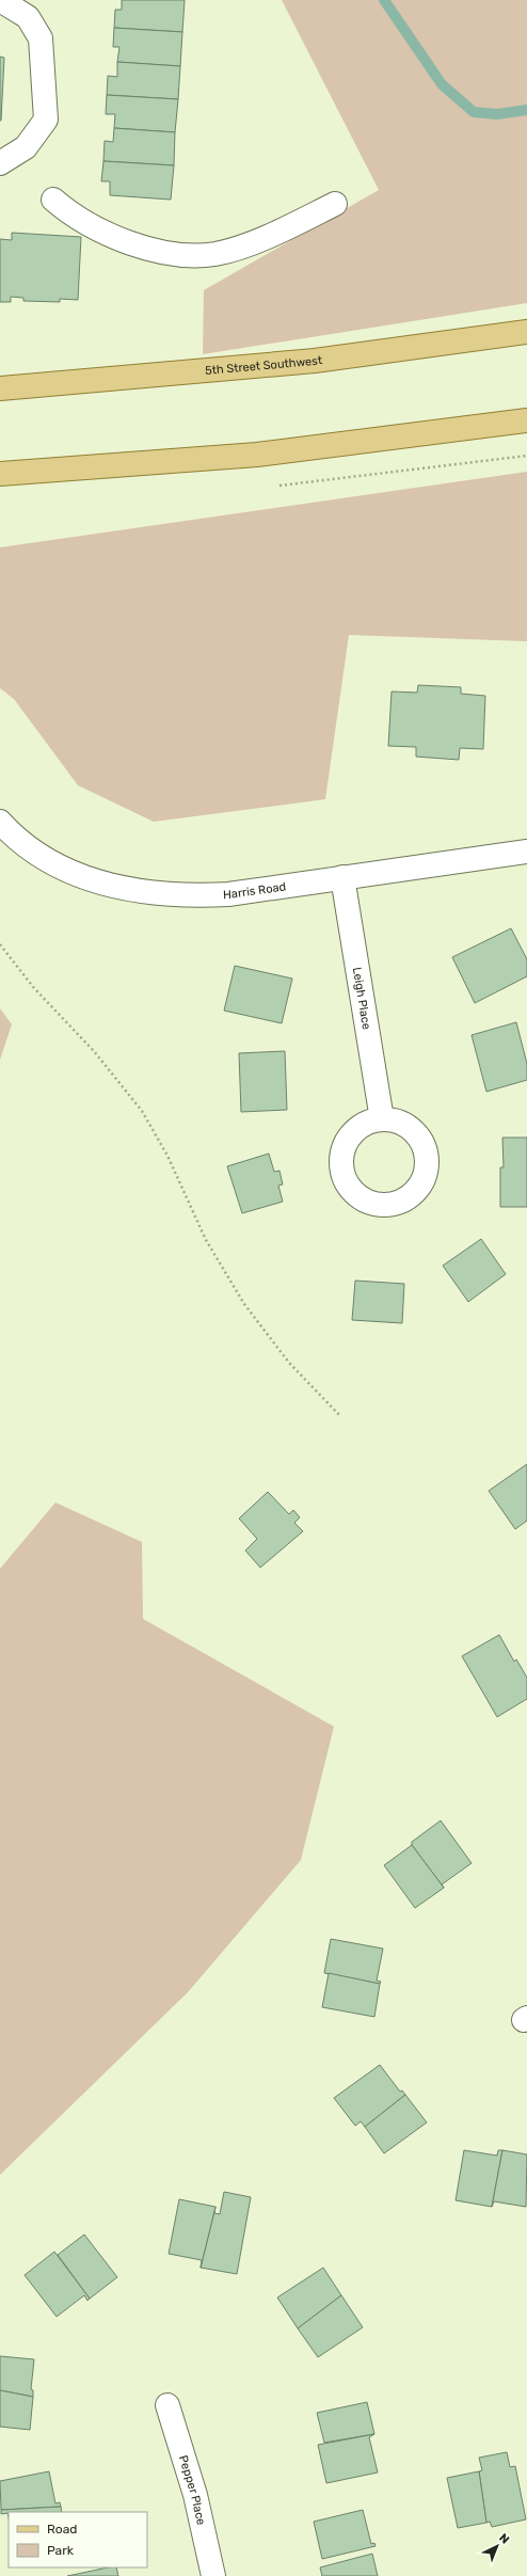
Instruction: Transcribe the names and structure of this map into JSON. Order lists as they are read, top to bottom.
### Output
{
  "streets": {
    "main road": ["5th Street Southwest"],
    "street": ["Harris Road", "Leigh Place", "Pepper Place"]
  },
  "crossings": [
    ["Harris Road", "Leigh Place"]
  ],
  "legend": ["Road", "Park"],
  "north": "top right"
}
